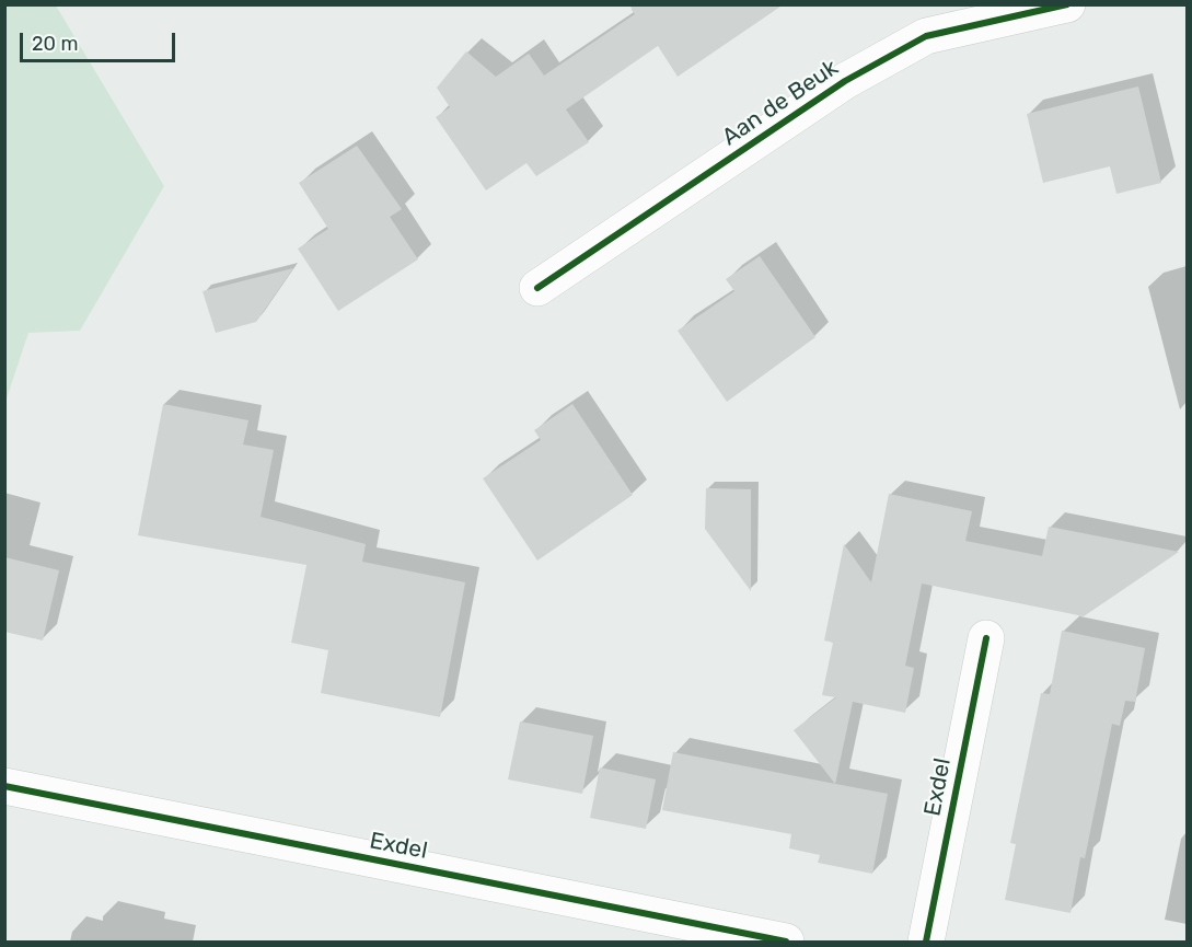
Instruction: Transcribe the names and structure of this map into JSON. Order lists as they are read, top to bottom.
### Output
{
  "streets": {
    "street": ["Aan de Beuk", "Exdel"]
  },
  "scale_bar": "20 m"
}
